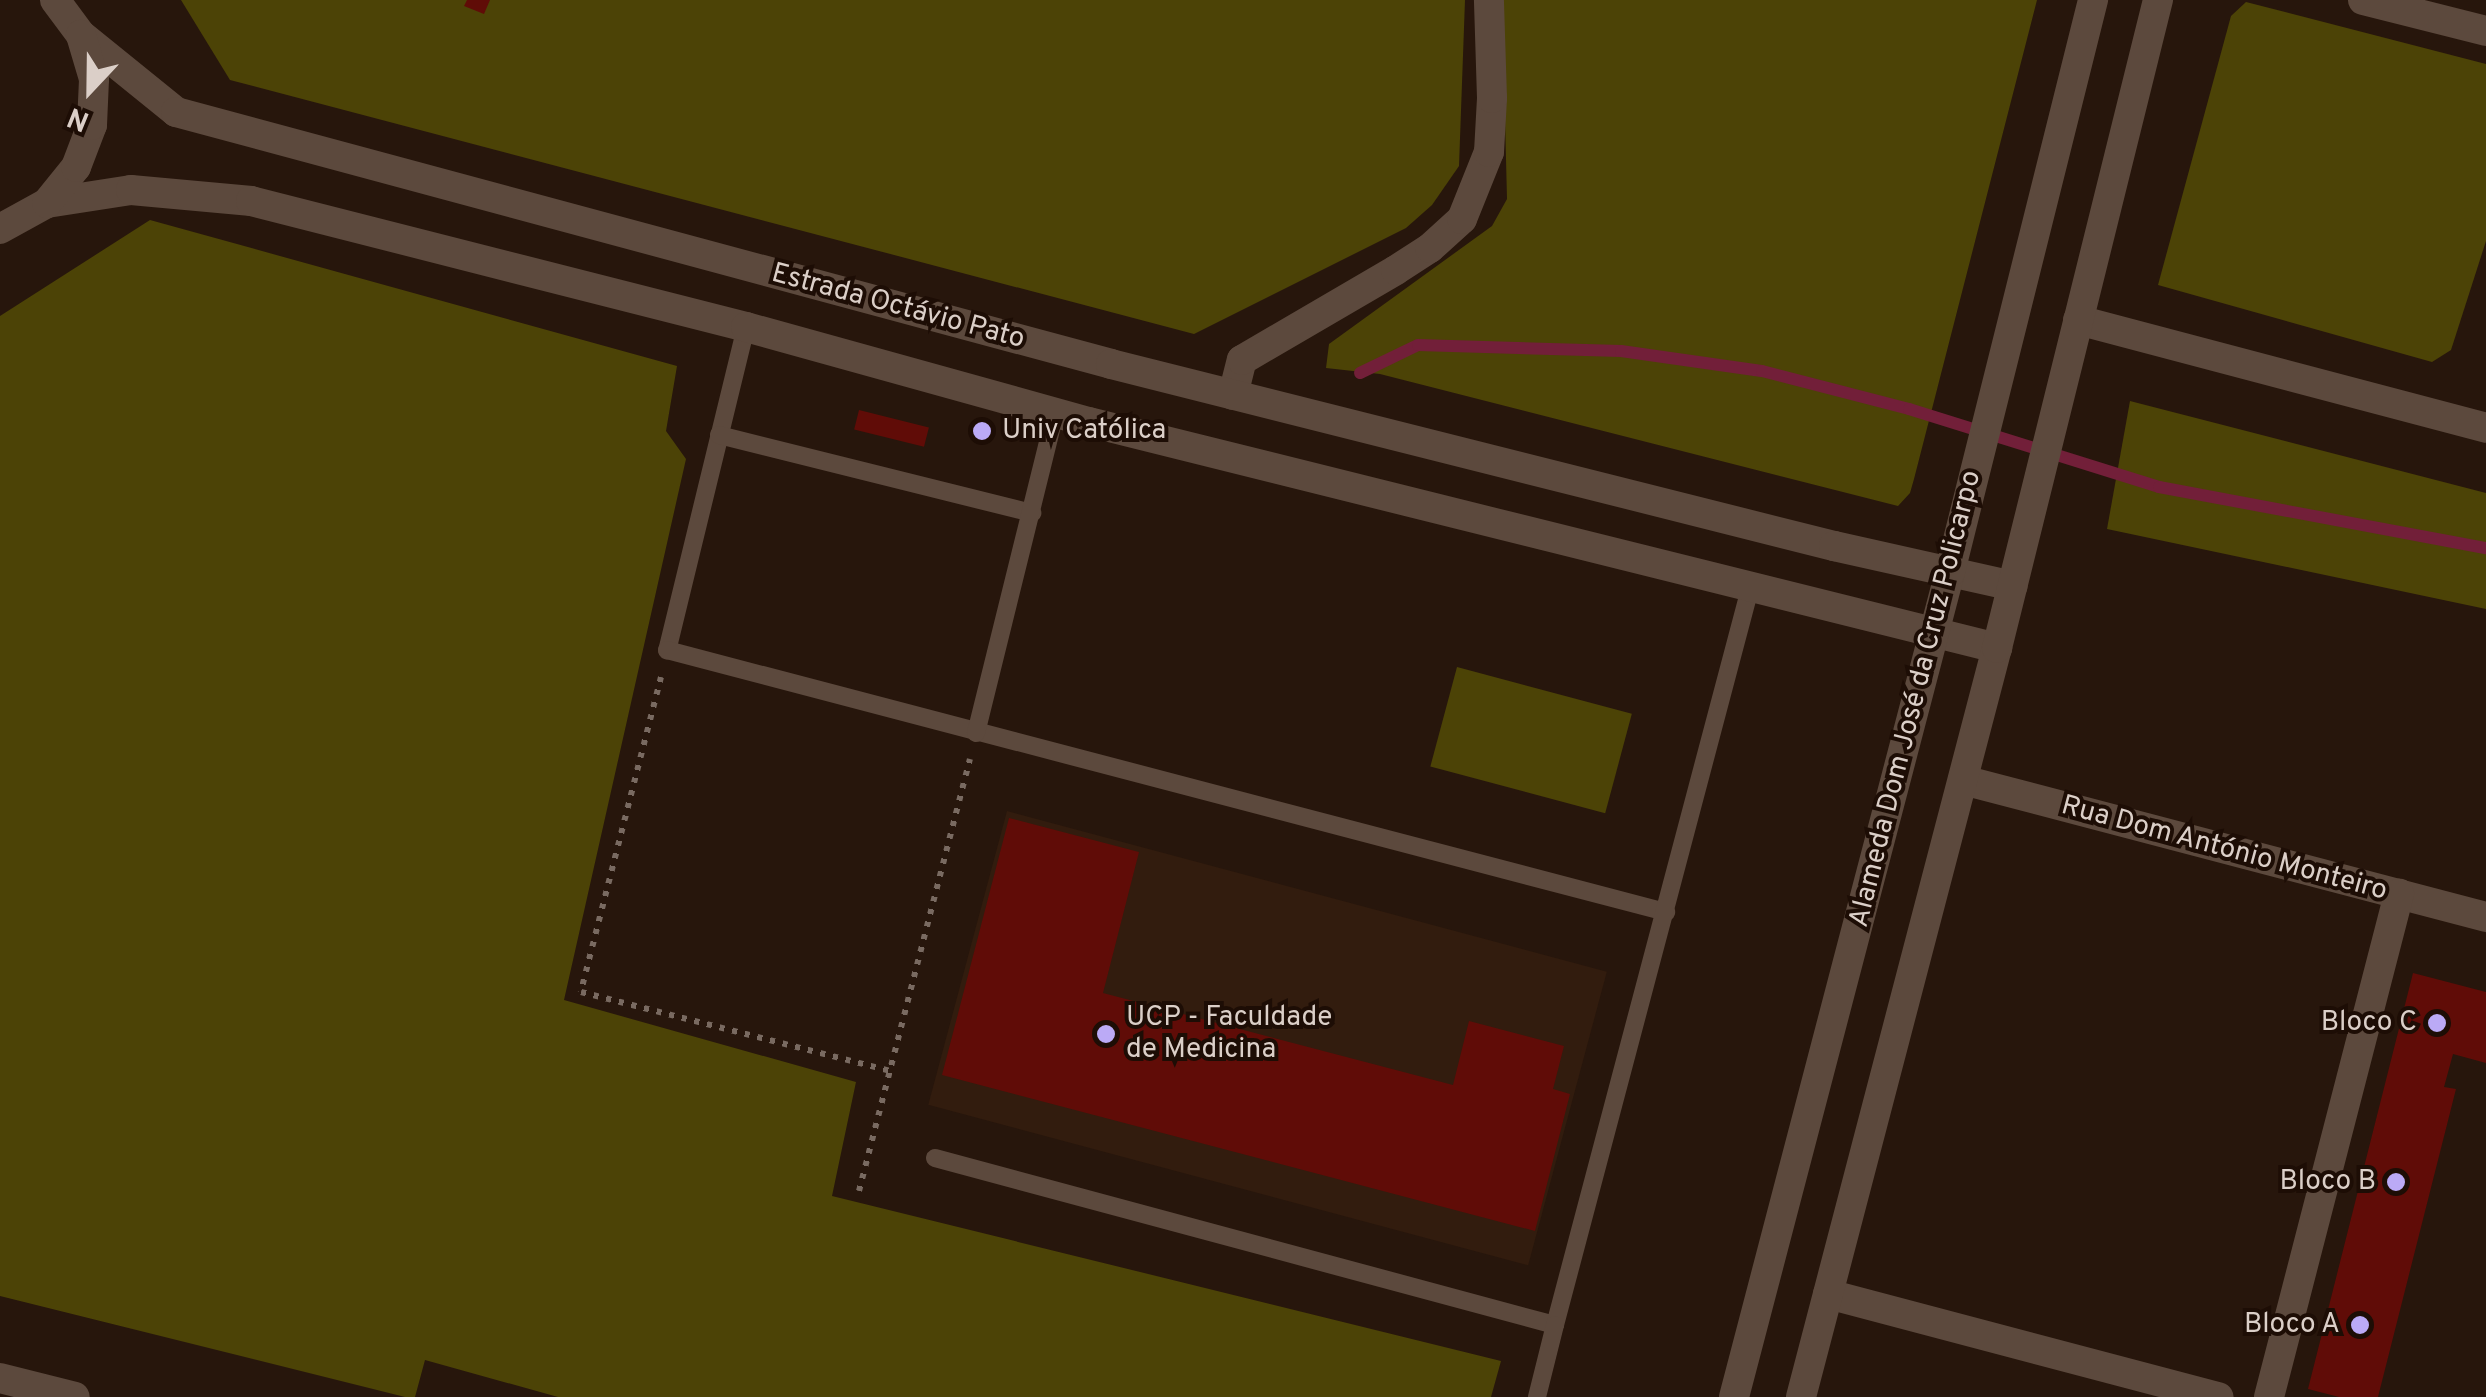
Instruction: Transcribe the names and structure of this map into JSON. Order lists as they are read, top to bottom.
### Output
{
  "streets": {
    "street": ["Estrada Octávio Pato", "Alameda Dom José da Cruz Policarpo", "Rua Dom António Monteiro"]
  },
  "crossings": [
    ["Estrada Octávio Pato", "Alameda Dom José da Cruz Policarpo"]
  ],
  "places": [
    "Univ Católica",
    "Bloco C",
    "UCP - Faculdade de Medicina",
    "Bloco B",
    "Bloco A"
  ],
  "north": "bottom"
}
